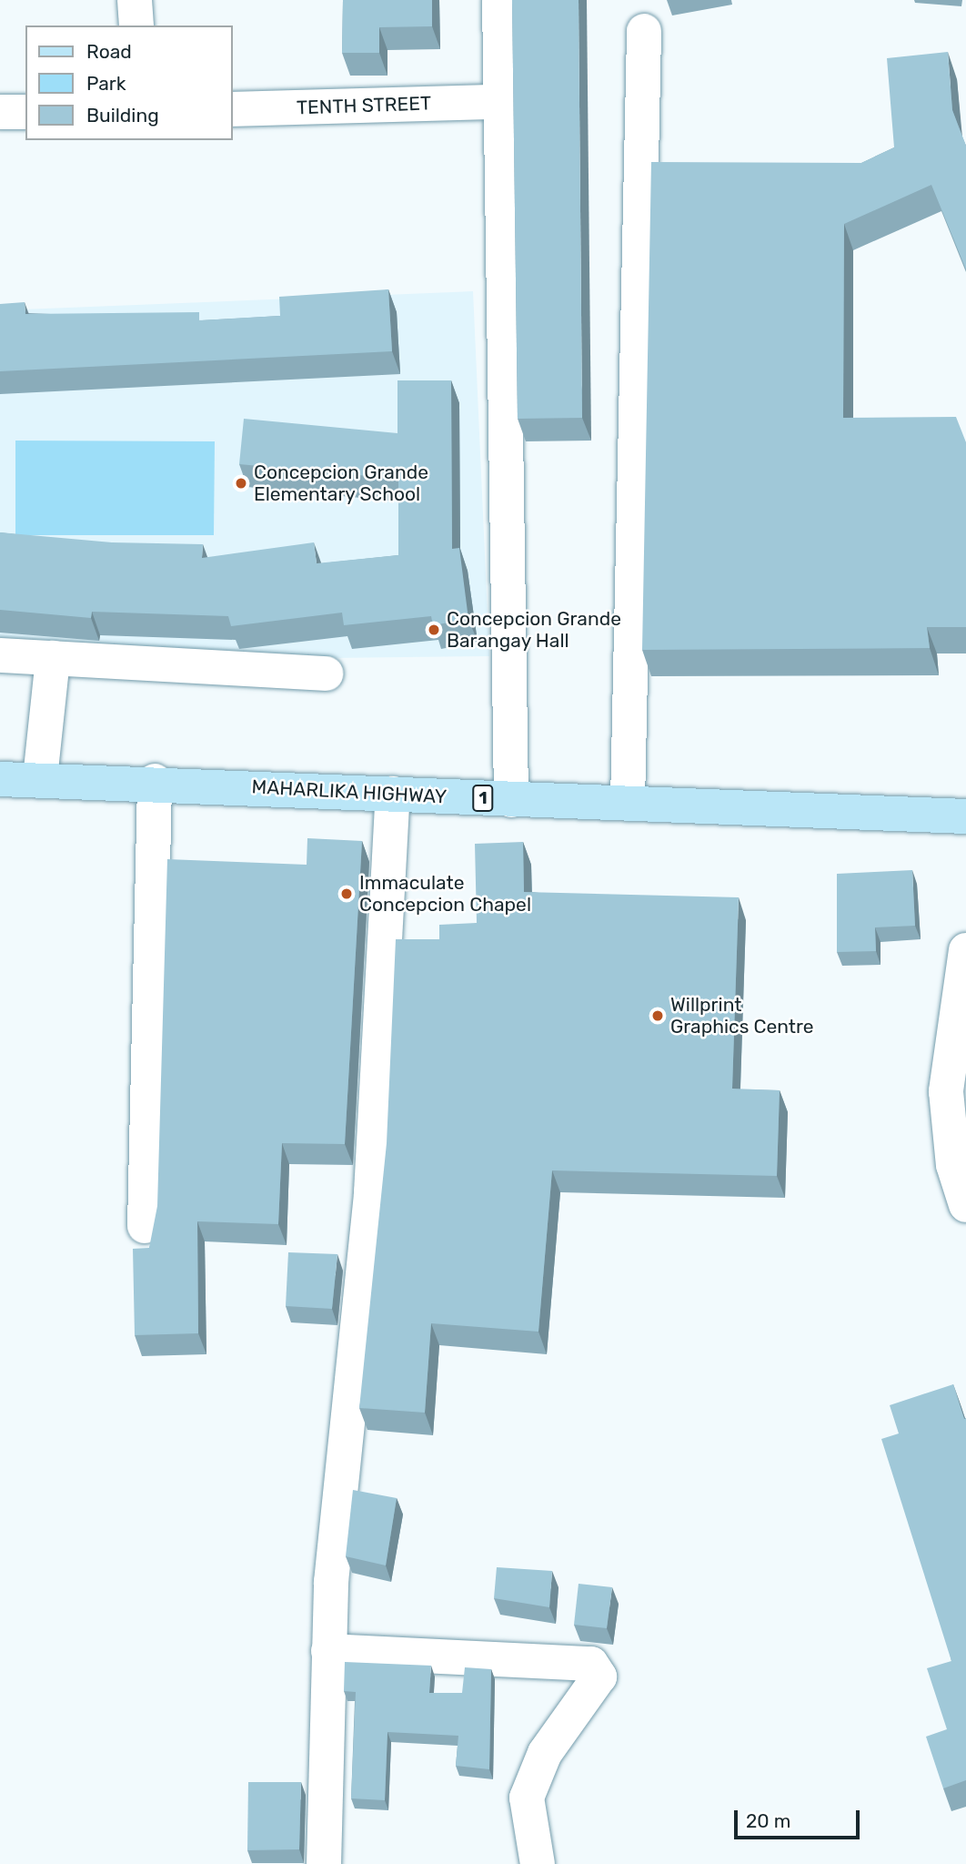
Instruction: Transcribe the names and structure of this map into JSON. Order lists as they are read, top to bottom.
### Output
{
  "streets": {
    "main road": ["MAHARLIKA HIGHWAY", "1"],
    "street": ["TENTH STREET"]
  },
  "places": [
    "Concepcion Grande Elementary School",
    "Concepcion Grande Barangay Hall",
    "Immaculate Concepcion Chapel",
    "Willprint Graphics Centre"
  ],
  "legend": ["Road", "Park", "Building"],
  "scale_bar": "20 m"
}
